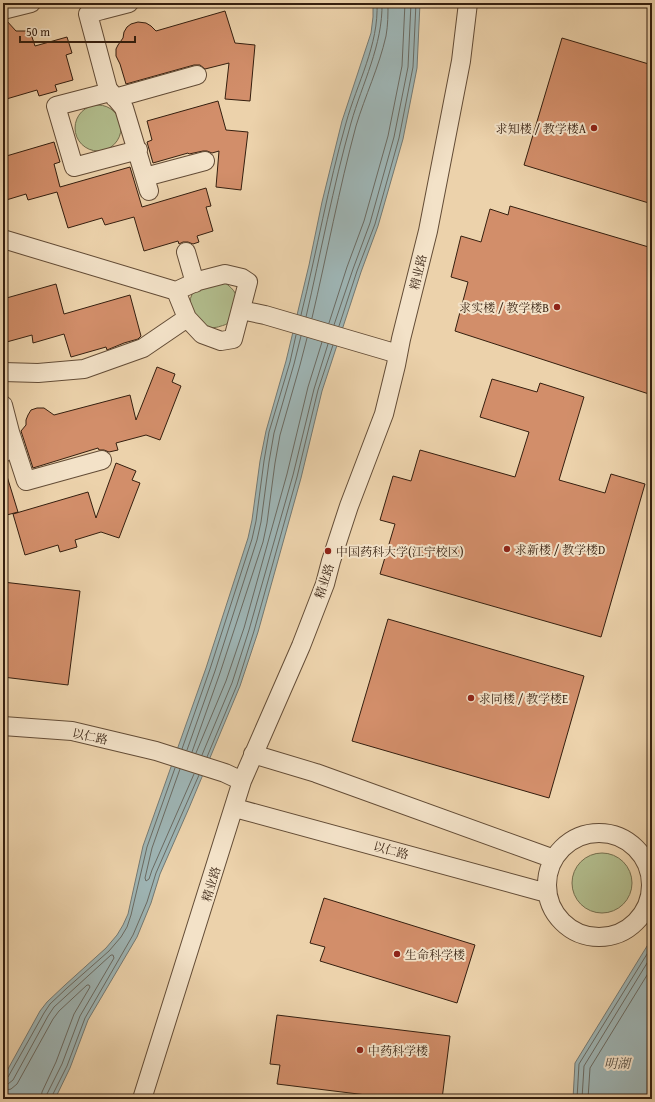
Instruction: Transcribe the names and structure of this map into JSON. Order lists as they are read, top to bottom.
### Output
{
  "streets": {
    "street": ["精业路", "以仁路"]
  },
  "crossings": [
    ["精业路", "以仁路"]
  ],
  "water": ["明湖"],
  "places": [
    "求知楼 / 教学楼A",
    "求实楼 / 教学楼B",
    "求新楼 / 教学楼D",
    "中国药科大学(江宁校区)",
    "求同楼 / 教学楼E",
    "生命科学楼",
    "中药科学楼"
  ],
  "scale_bar": "50 m"
}
